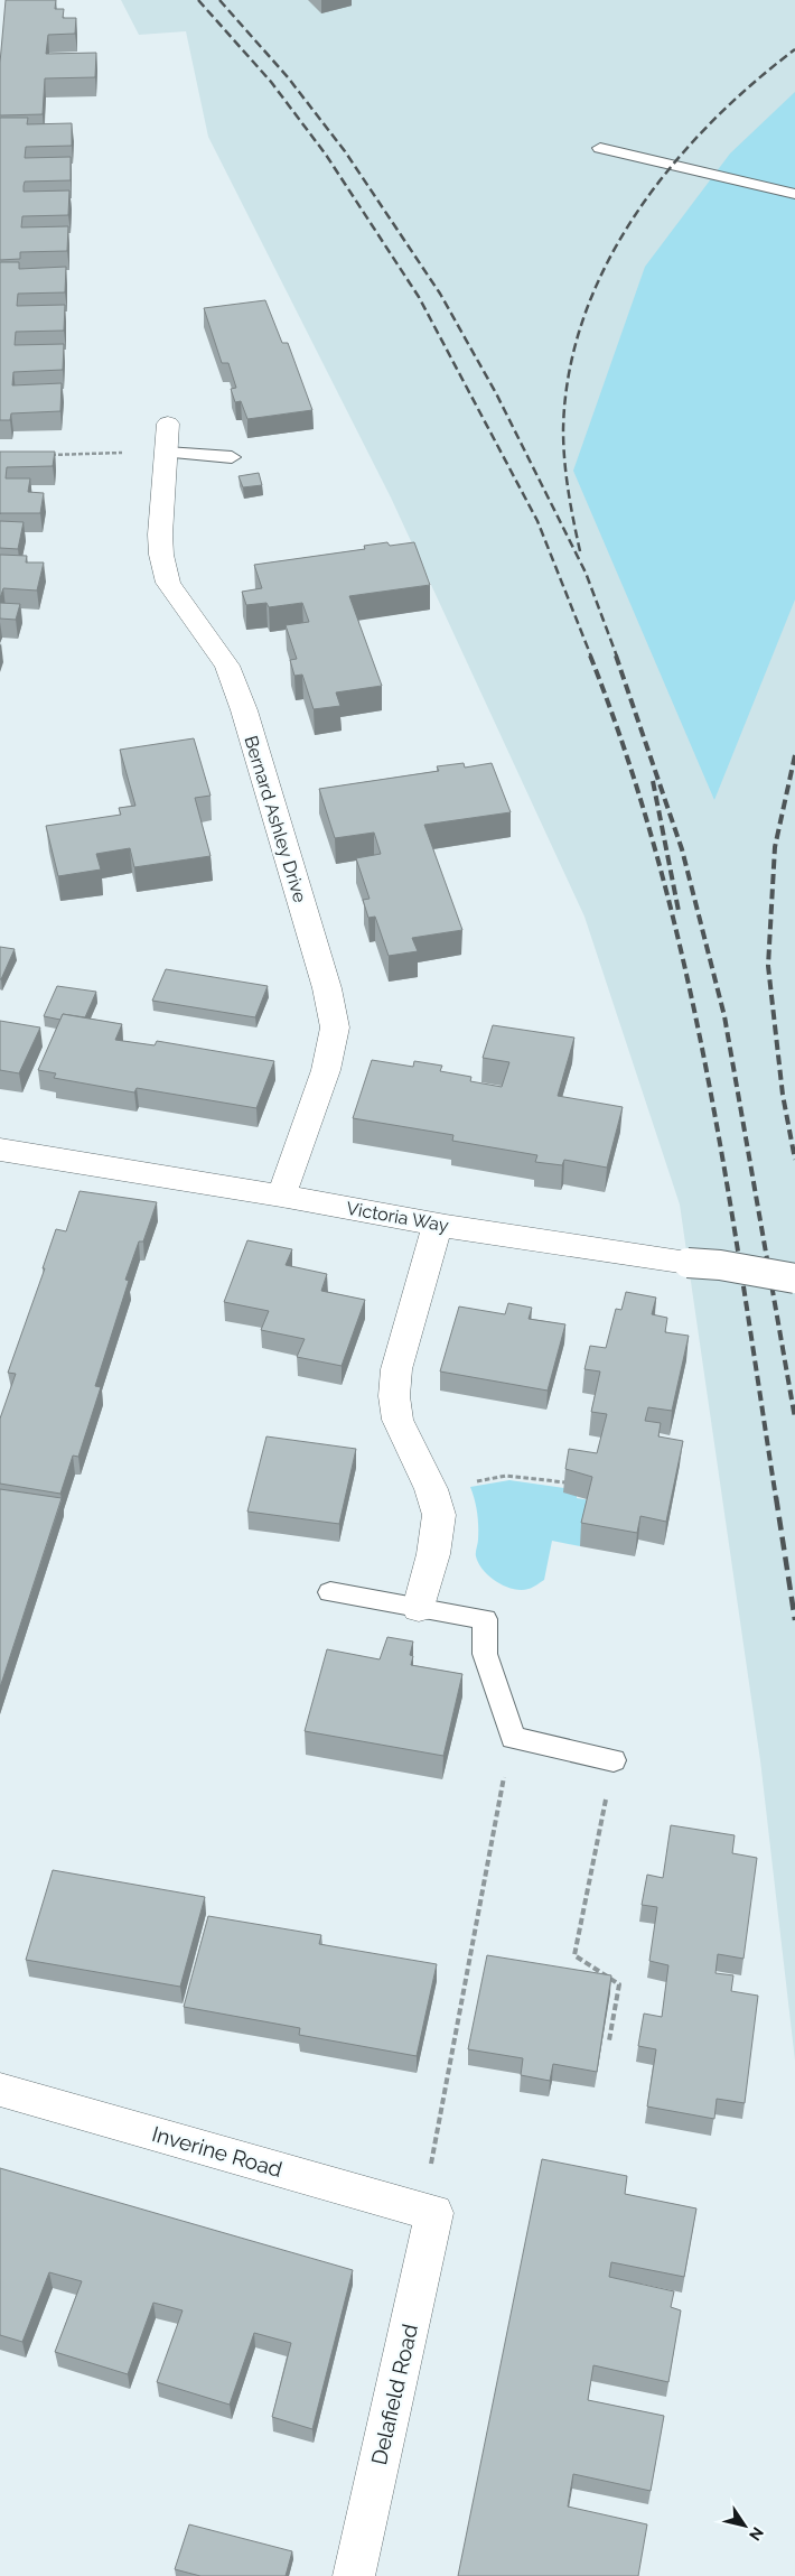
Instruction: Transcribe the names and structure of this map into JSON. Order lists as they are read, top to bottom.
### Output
{
  "streets": {
    "street": [
      "Bernard Ashley Drive",
      "Victoria Way",
      "Inverine Road",
      "Delafield Road"
    ]
  },
  "crossings": [
    ["Bernard Ashley Drive", "Victoria Way"],
    ["Inverine Road", "Delafield Road"]
  ],
  "north": "bottom right"
}
